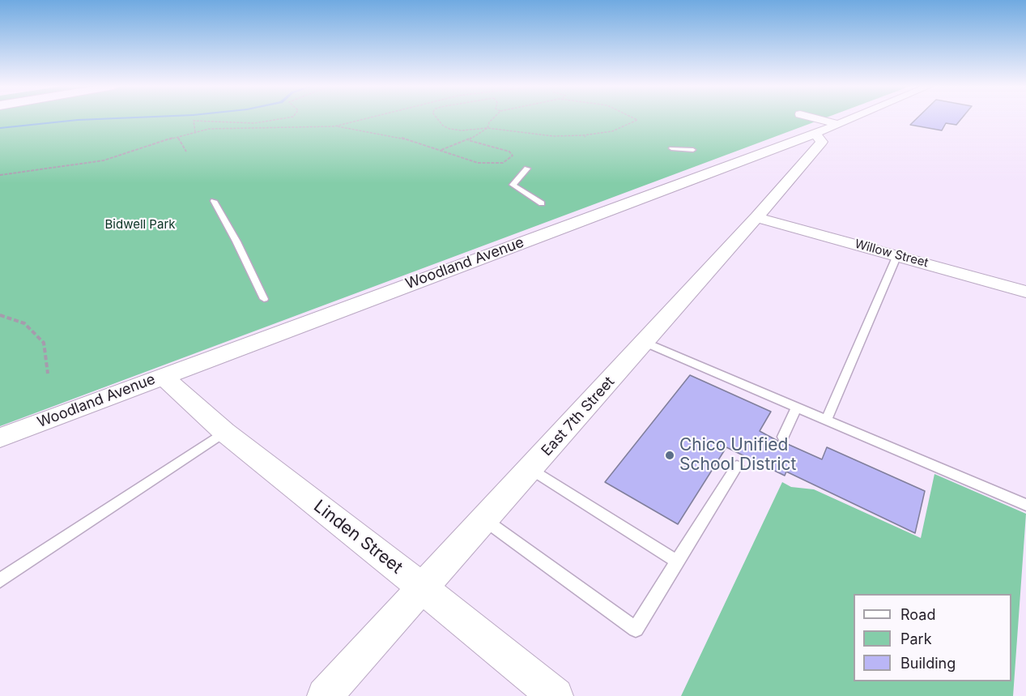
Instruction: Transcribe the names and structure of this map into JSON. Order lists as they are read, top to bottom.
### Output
{
  "streets": {
    "street": [
      "Willow Street",
      "Woodland Avenue",
      "East 7th Street",
      "Linden Street"
    ]
  },
  "crossings": [
    ["Willow Street", "East 7th Street"],
    ["Woodland Avenue", "East 7th Street"],
    ["Woodland Avenue", "Linden Street"],
    ["East 7th Street", "Linden Street"]
  ],
  "parks": ["Bidwell Park"],
  "places": ["Chico Unified School District"],
  "legend": ["Road", "Park", "Building"]
}
